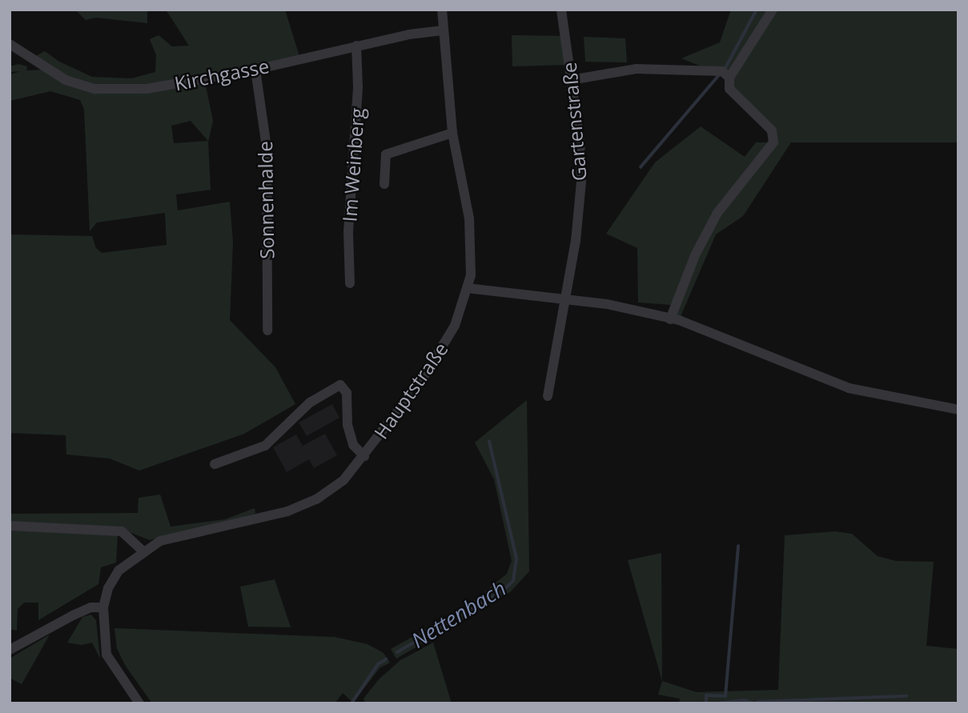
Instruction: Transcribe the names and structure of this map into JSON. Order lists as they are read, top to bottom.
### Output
{
  "streets": {
    "street": [
      "Kirchgasse",
      "Gartenstraße",
      "Im Weinberg",
      "Sonnenhalde",
      "Hauptstraße"
    ]
  },
  "crossings": [
    ["Kirchgasse", "Im Weinberg"],
    ["Kirchgasse", "Sonnenhalde"],
    ["Kirchgasse", "Hauptstraße"]
  ],
  "water": ["Nettenbach"]
}
